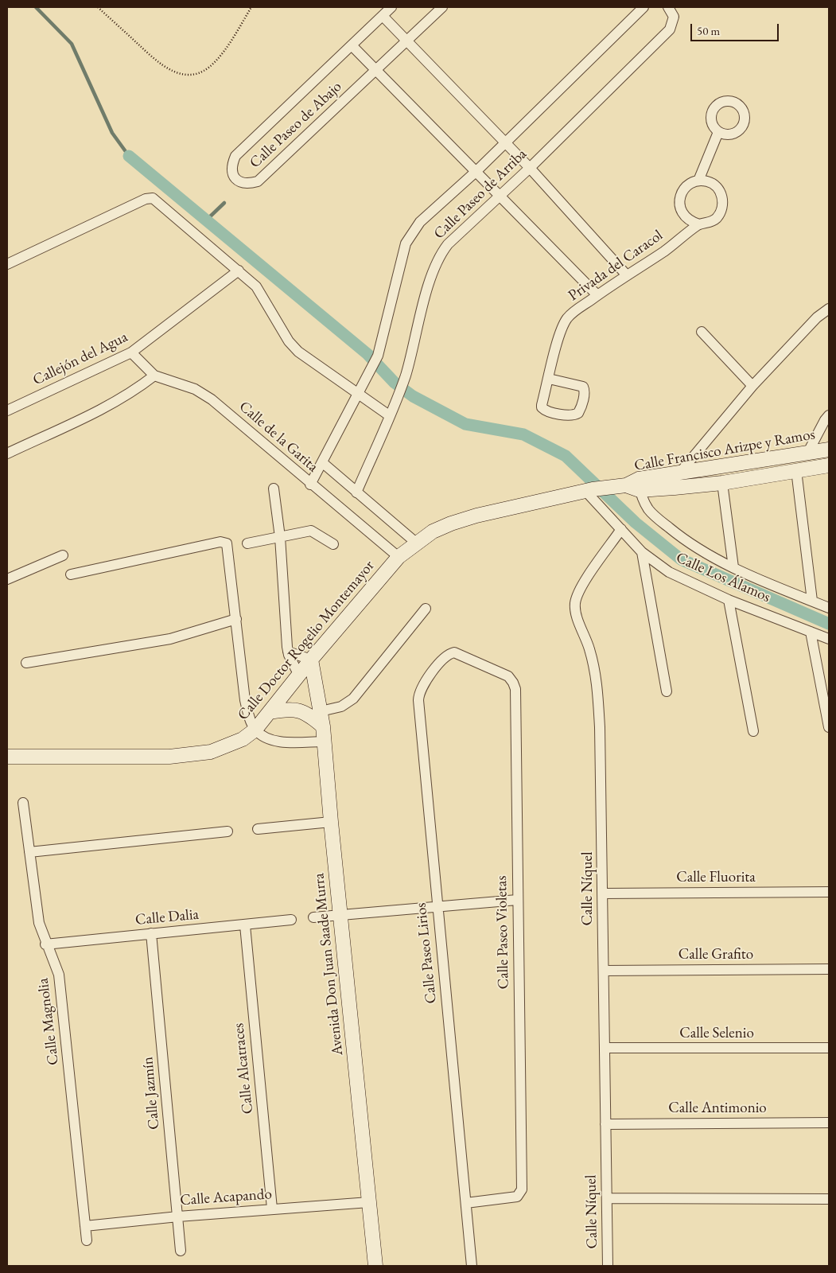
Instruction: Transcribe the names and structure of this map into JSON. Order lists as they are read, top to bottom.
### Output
{
  "streets": {
    "street": [
      "Calle Paseo de Abajo",
      "Calle Paseo de Arriba",
      "Privada del Caracol",
      "Callejón del Agua",
      "Calle de la Garita",
      "Calle Francisco Arizpe y Ramos",
      "Calle Los Álamos",
      "Calle Doctor Rogelio Montemayor",
      "Calle Fluorita",
      "Calle Níquel",
      "Calle Dalia",
      "Calle Paseo Violetas",
      "Calle Paseo Lirios",
      "Calle Grafito",
      "Avenida Don Juan Saade Murra",
      "Calle Magnolia",
      "Calle Selenio",
      "Calle Alcatraces",
      "Calle Jazmín",
      "Calle Antimonio",
      "Calle Acapando"
    ]
  },
  "crossings": [
    ["Calle Paseo de Arriba", "Calle de la Garita"],
    ["Callejón del Agua", "Calle de la Garita"],
    ["Calle de la Garita", "Calle Doctor Rogelio Montemayor"],
    ["Calle Francisco Arizpe y Ramos", "Calle Los Álamos"],
    ["Calle Francisco Arizpe y Ramos", "Calle Doctor Rogelio Montemayor"],
    ["Calle Los Álamos", "Calle Doctor Rogelio Montemayor"],
    ["Calle Los Álamos", "Calle Níquel"],
    ["Calle Doctor Rogelio Montemayor", "Avenida Don Juan Saade Murra"],
    ["Calle Fluorita", "Calle Níquel"],
    ["Calle Níquel", "Calle Grafito"],
    ["Calle Níquel", "Calle Selenio"],
    ["Calle Níquel", "Calle Antimonio"],
    ["Calle Dalia", "Calle Magnolia"],
    ["Calle Dalia", "Calle Alcatraces"],
    ["Calle Dalia", "Calle Jazmín"],
    ["Calle Paseo Violetas", "Calle Paseo Lirios"],
    ["Avenida Don Juan Saade Murra", "Calle Acapando"],
    ["Calle Magnolia", "Calle Acapando"],
    ["Calle Alcatraces", "Calle Acapando"],
    ["Calle Jazmín", "Calle Acapando"]
  ],
  "scale_bar": "50 m"
}
